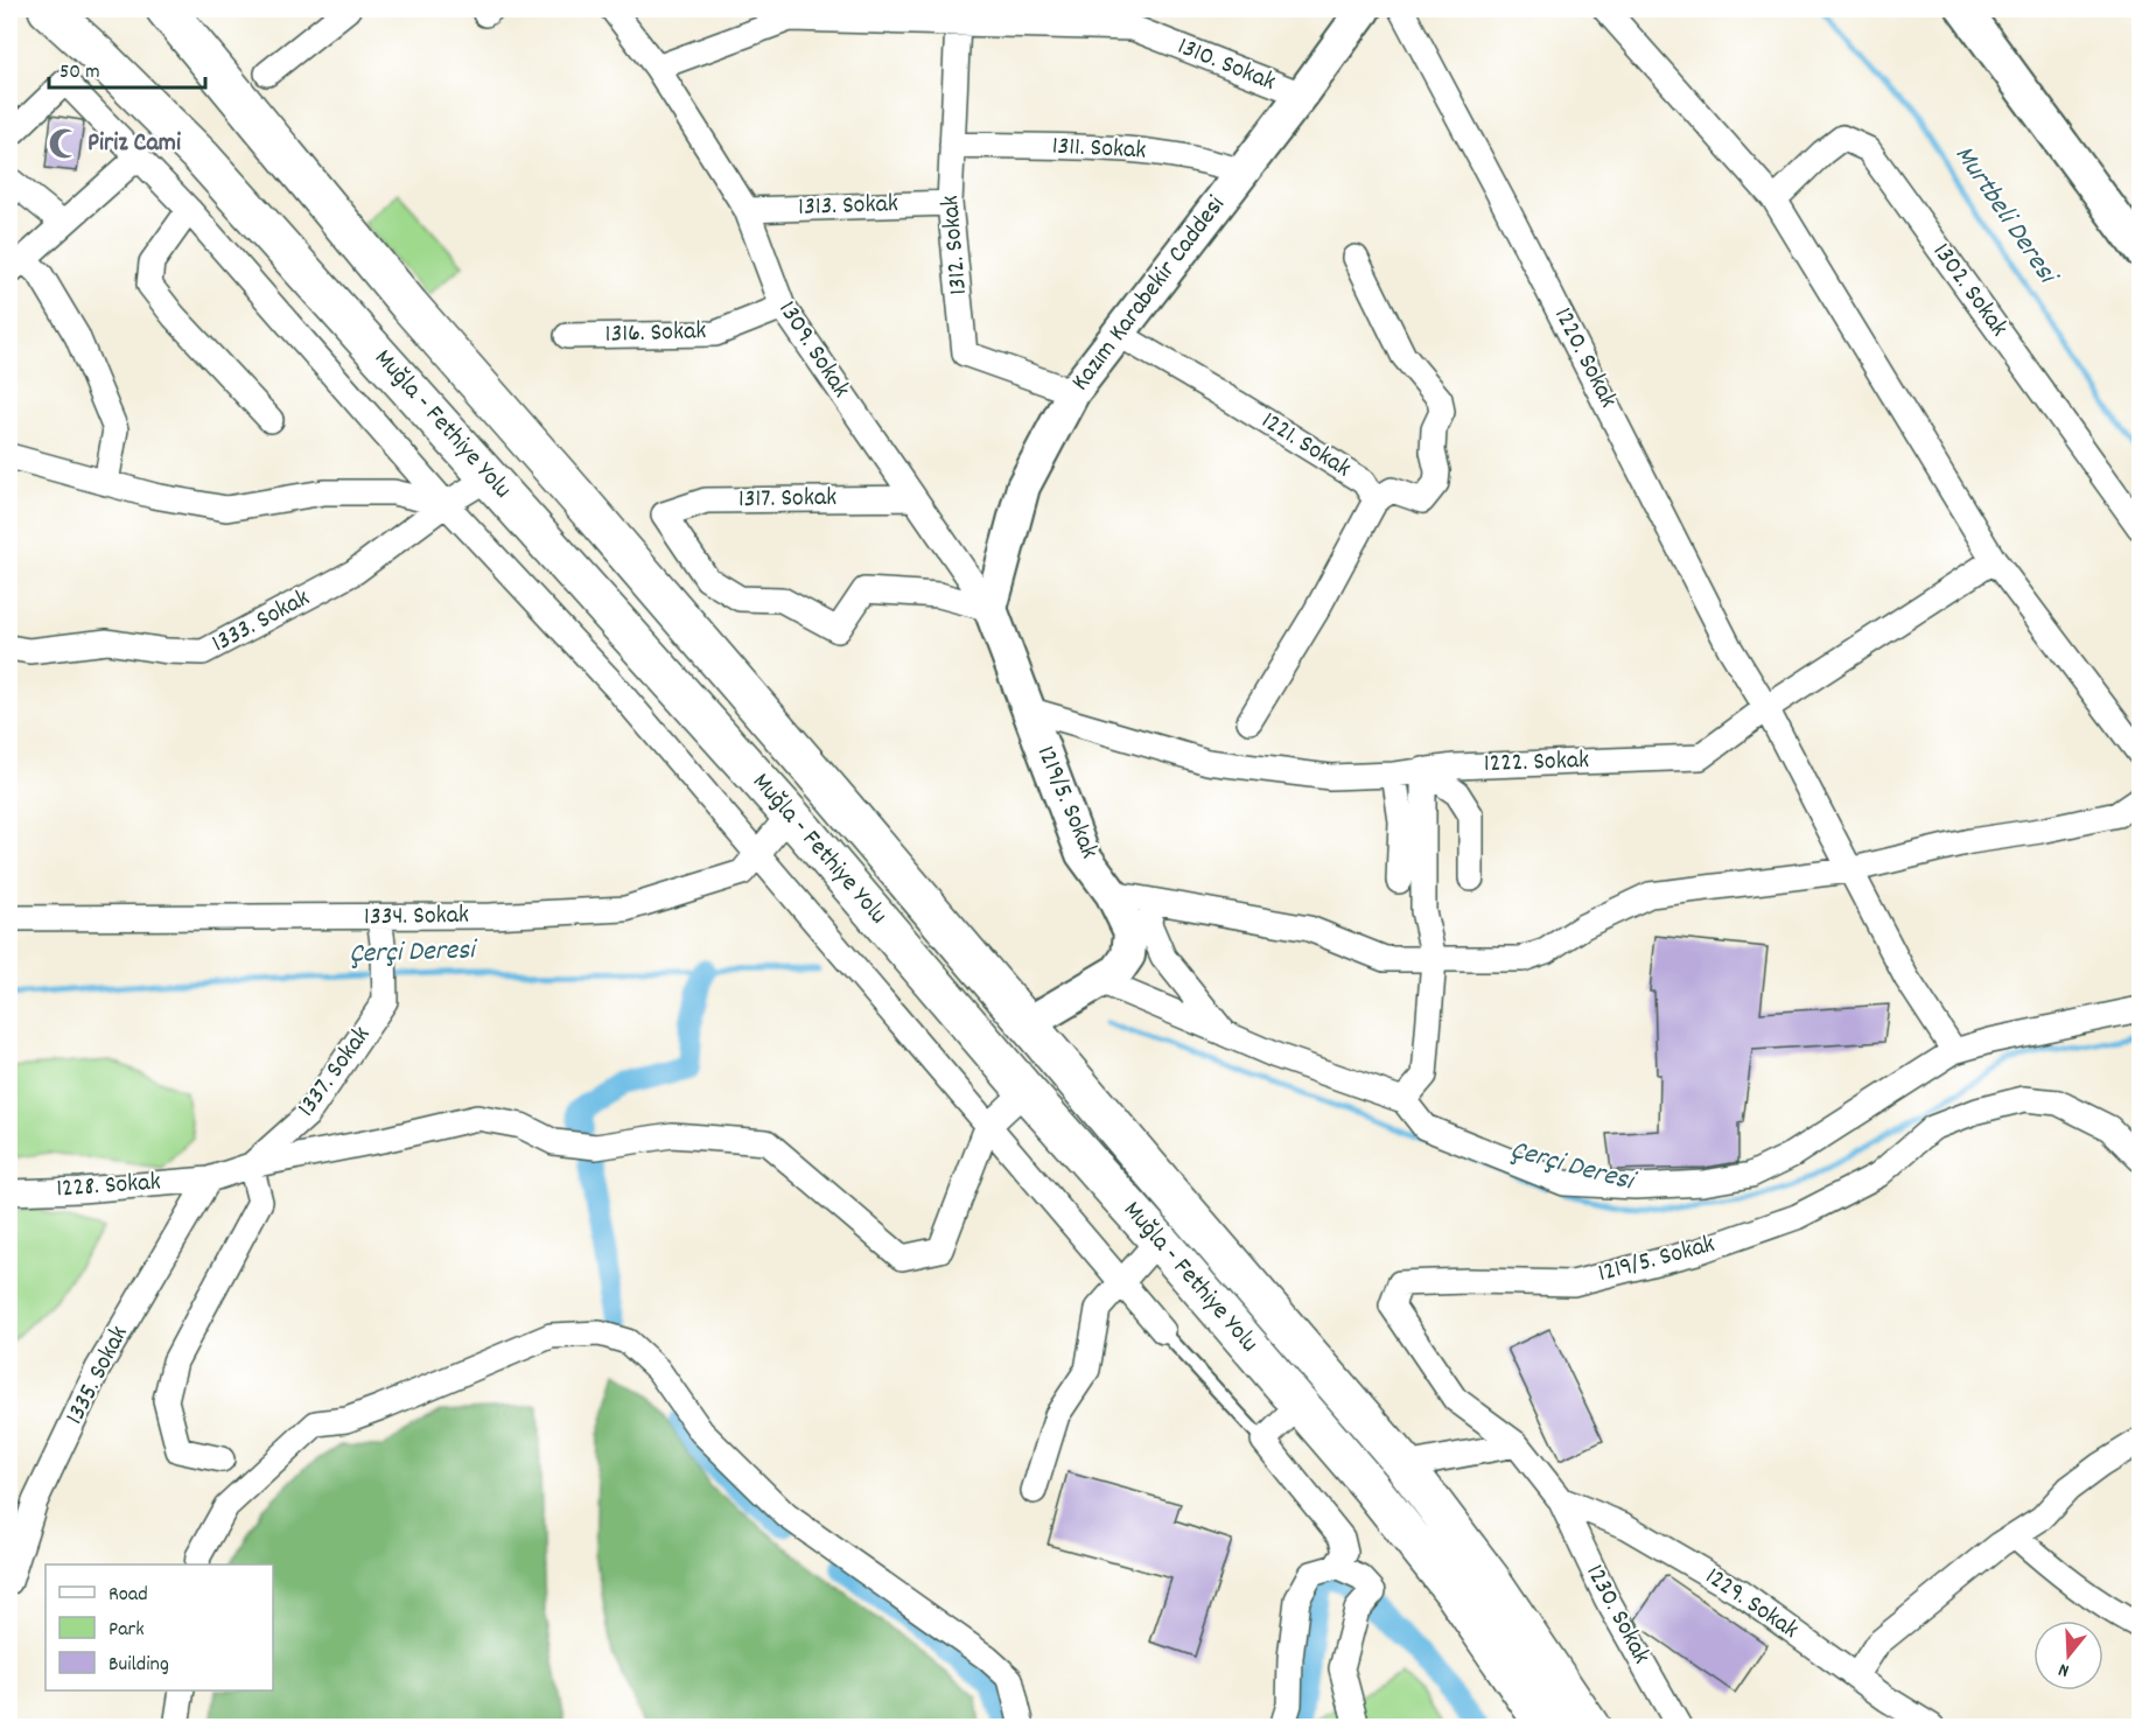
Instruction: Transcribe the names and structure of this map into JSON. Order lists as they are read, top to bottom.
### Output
{
  "streets": {
    "highway": ["Muğla - Fethiye Yolu"],
    "street": [
      "1310. Sokak",
      "1311. Sokak",
      "1313. Sokak",
      "1312. Sokak",
      "1302. Sokak",
      "Kazım Karabekir Caddesi",
      "1316. Sokak",
      "1309. Sokak",
      "1220. Sokak",
      "1221. Sokak",
      "1317. Sokak",
      "1333. Sokak",
      "1222. Sokak",
      "1219/5. Sokak",
      "1334. Sokak",
      "1337. Sokak",
      "1228. Sokak",
      "1335. Sokak",
      "1229. Sokak",
      "1230. Sokak"
    ]
  },
  "crossings": [
    ["1310. Sokak", "1312. Sokak"],
    ["1310. Sokak", "Kazım Karabekir Caddesi"],
    ["1310. Sokak", "1309. Sokak"],
    ["1311. Sokak", "1312. Sokak"],
    ["1311. Sokak", "Kazım Karabekir Caddesi"],
    ["1313. Sokak", "1312. Sokak"],
    ["1313. Sokak", "1309. Sokak"],
    ["1312. Sokak", "Kazım Karabekir Caddesi"],
    ["Kazım Karabekir Caddesi", "1309. Sokak"],
    ["Kazım Karabekir Caddesi", "1221. Sokak"],
    ["Kazım Karabekir Caddesi", "1317. Sokak"],
    ["Kazım Karabekir Caddesi", "1219/5. Sokak"],
    ["1316. Sokak", "1309. Sokak"],
    ["1309. Sokak", "1317. Sokak"],
    ["1309. Sokak", "1219/5. Sokak"],
    ["1220. Sokak", "1222. Sokak"],
    ["Muğla - Fethiye Yolu", "1333. Sokak"],
    ["Muğla - Fethiye Yolu", "1219/5. Sokak"],
    ["Muğla - Fethiye Yolu", "1334. Sokak"],
    ["1317. Sokak", "1219/5. Sokak"],
    ["1222. Sokak", "1219/5. Sokak"],
    ["1219/5. Sokak", "1229. Sokak"],
    ["1219/5. Sokak", "1230. Sokak"],
    ["1334. Sokak", "1337. Sokak"],
    ["1337. Sokak", "1228. Sokak"],
    ["1337. Sokak", "1335. Sokak"],
    ["1228. Sokak", "1335. Sokak"],
    ["1229. Sokak", "1230. Sokak"]
  ],
  "water": ["Murtbeli Deresi", "Çerçi Deresi"],
  "places": {
    "mosque": ["Piriz Cami"]
  },
  "legend": ["Road", "Park", "Building"],
  "scale_bar": "50 m",
  "north": "bottom"
}
